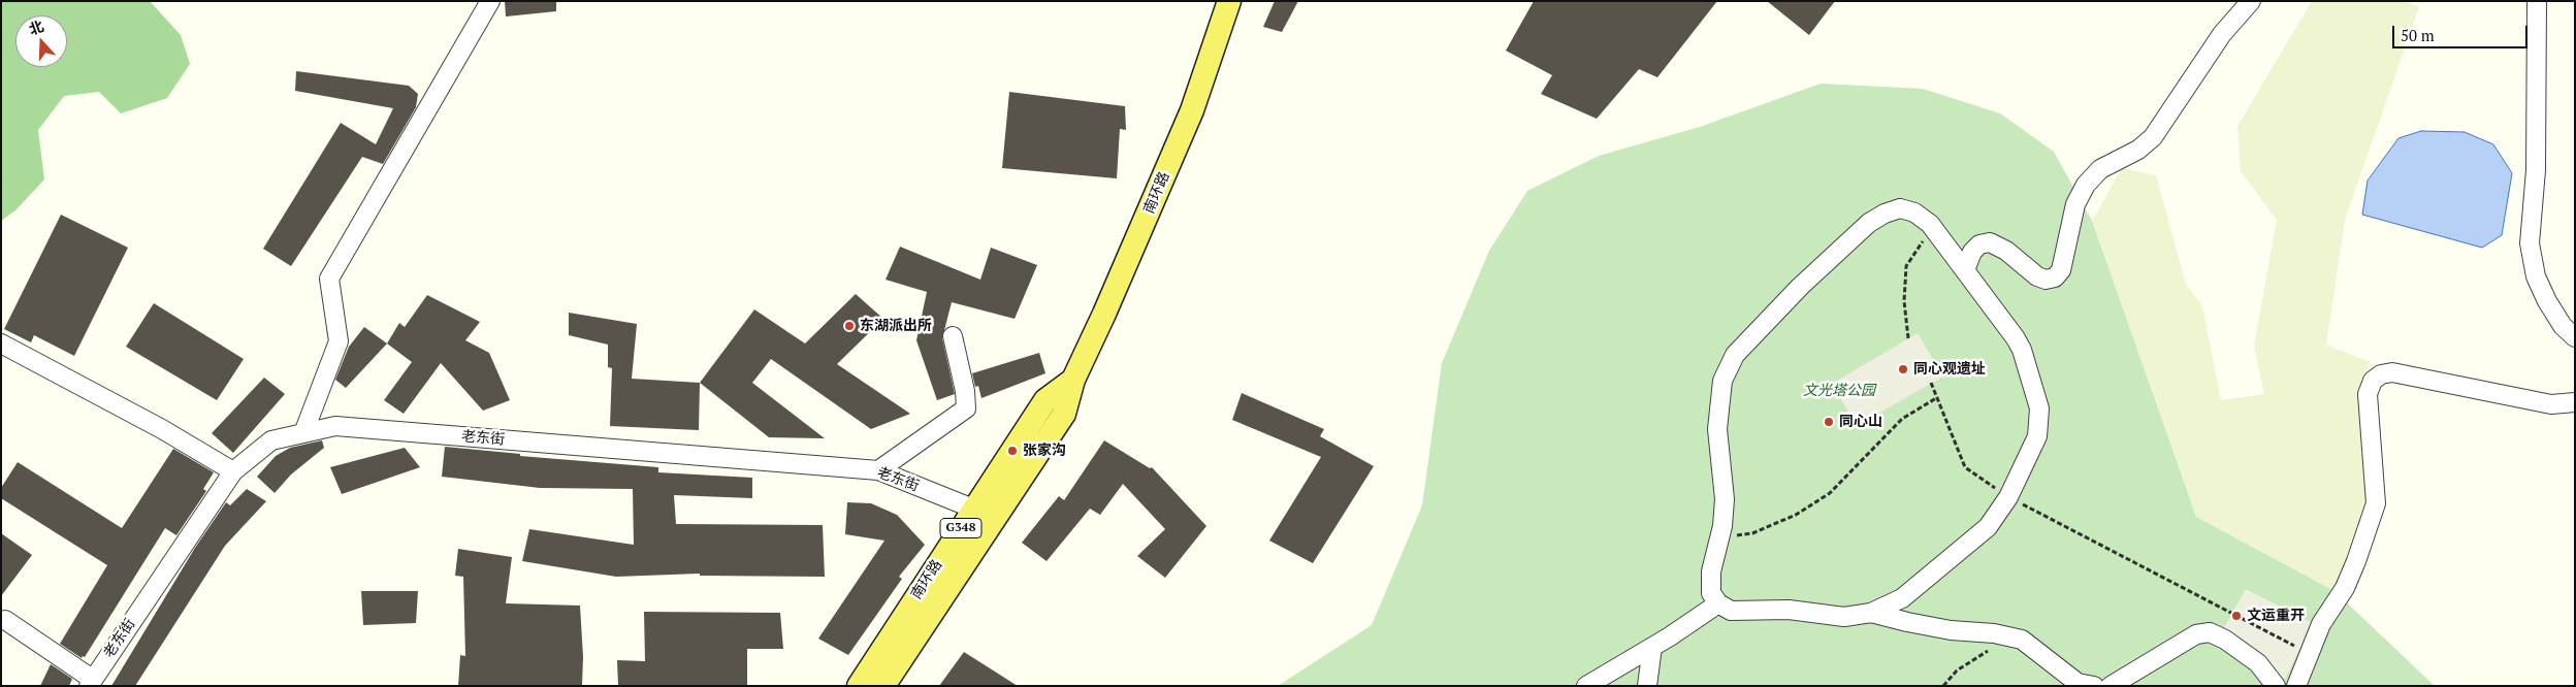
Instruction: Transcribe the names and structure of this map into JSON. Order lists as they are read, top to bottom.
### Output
{
  "streets": {
    "main road": ["南环路", "G348"],
    "street": ["老东街"]
  },
  "crossings": [
    ["南环路", "老东街"]
  ],
  "parks": ["文光塔公园"],
  "places": [
    "东湖派出所",
    "同心观遗址",
    "同心山",
    "张家沟",
    "文运重开"
  ],
  "scale_bar": "50 m",
  "north": "top"
}
